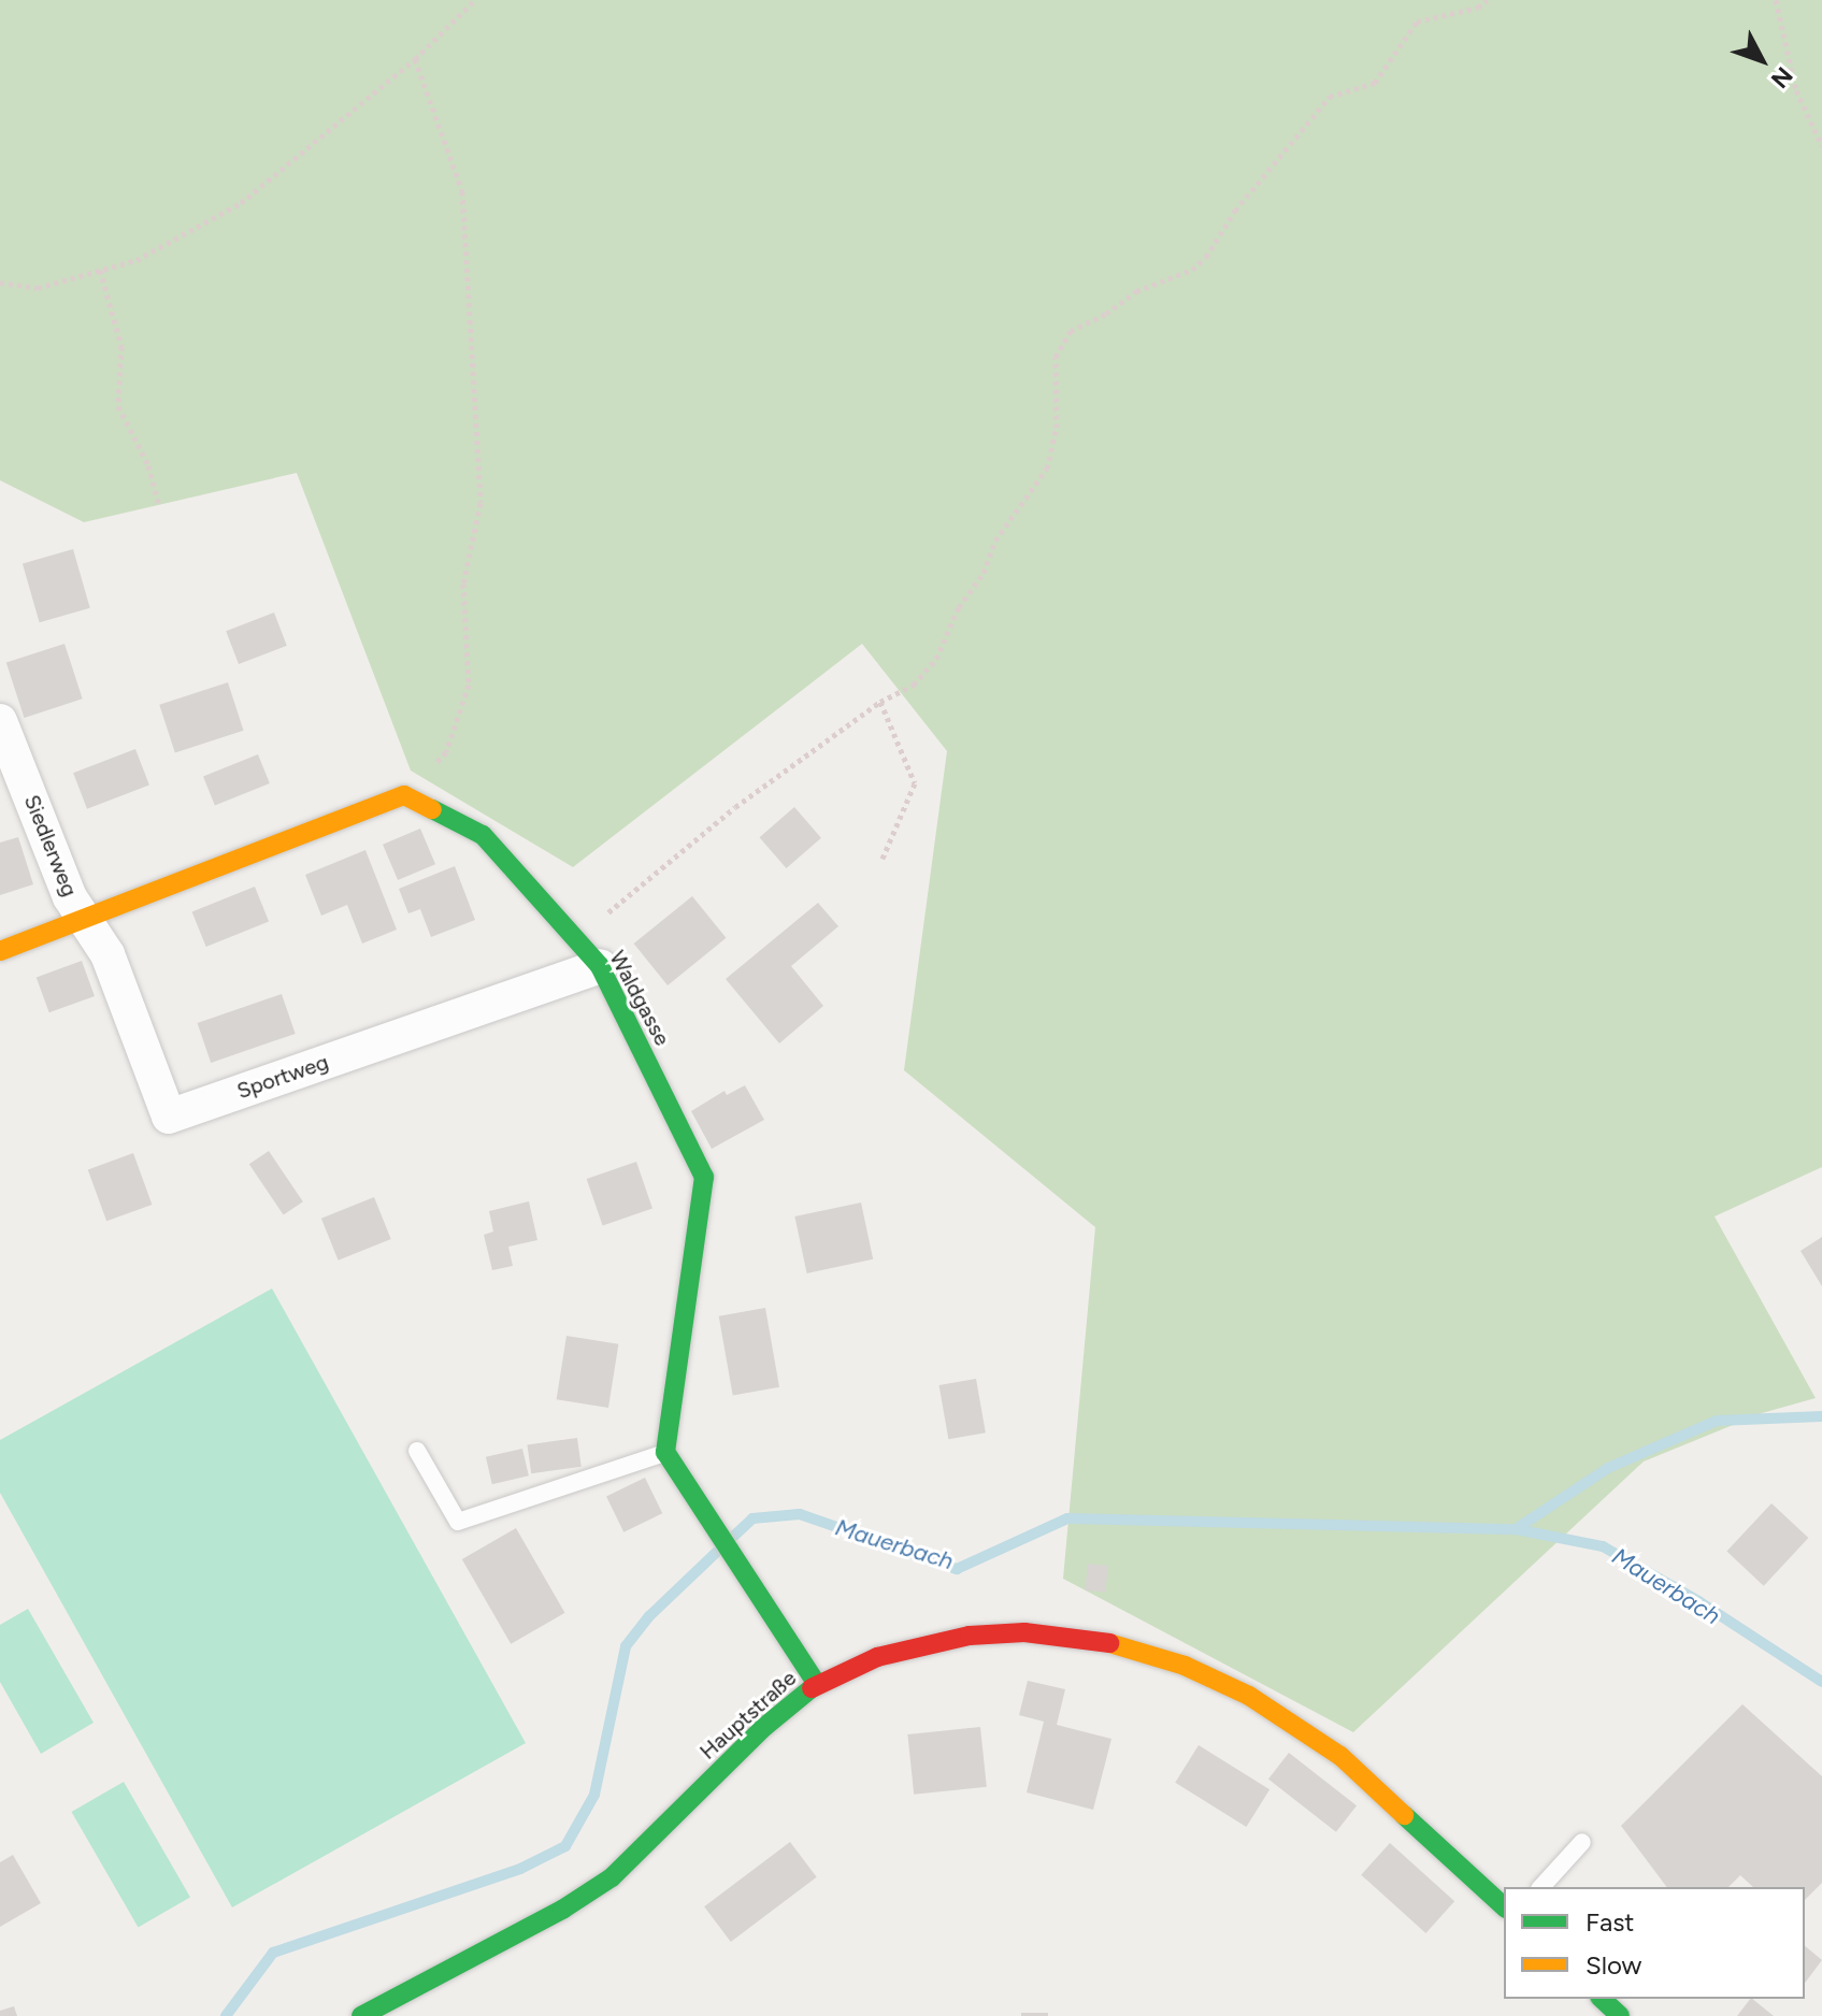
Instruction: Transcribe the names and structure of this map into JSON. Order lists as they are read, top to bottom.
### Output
{
  "streets": {
    "street": [
      "Siedlerweg",
      "Waldgasse",
      "Sportweg",
      "Hauptstraße"
    ]
  },
  "crossings": [
    ["Siedlerweg", "Sportweg"],
    ["Waldgasse", "Sportweg"]
  ],
  "water": ["Mauerbach"],
  "legend": ["Fast", "Slow"],
  "north": "bottom right"
}
